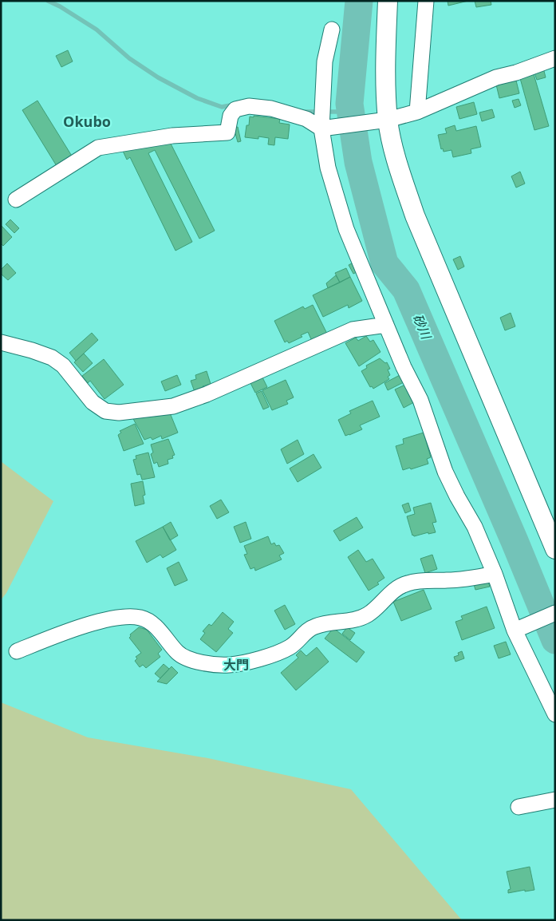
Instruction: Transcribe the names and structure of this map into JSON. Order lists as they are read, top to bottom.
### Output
{
  "districts": ["Okubo", "大門"],
  "water": ["砂川"]
}
